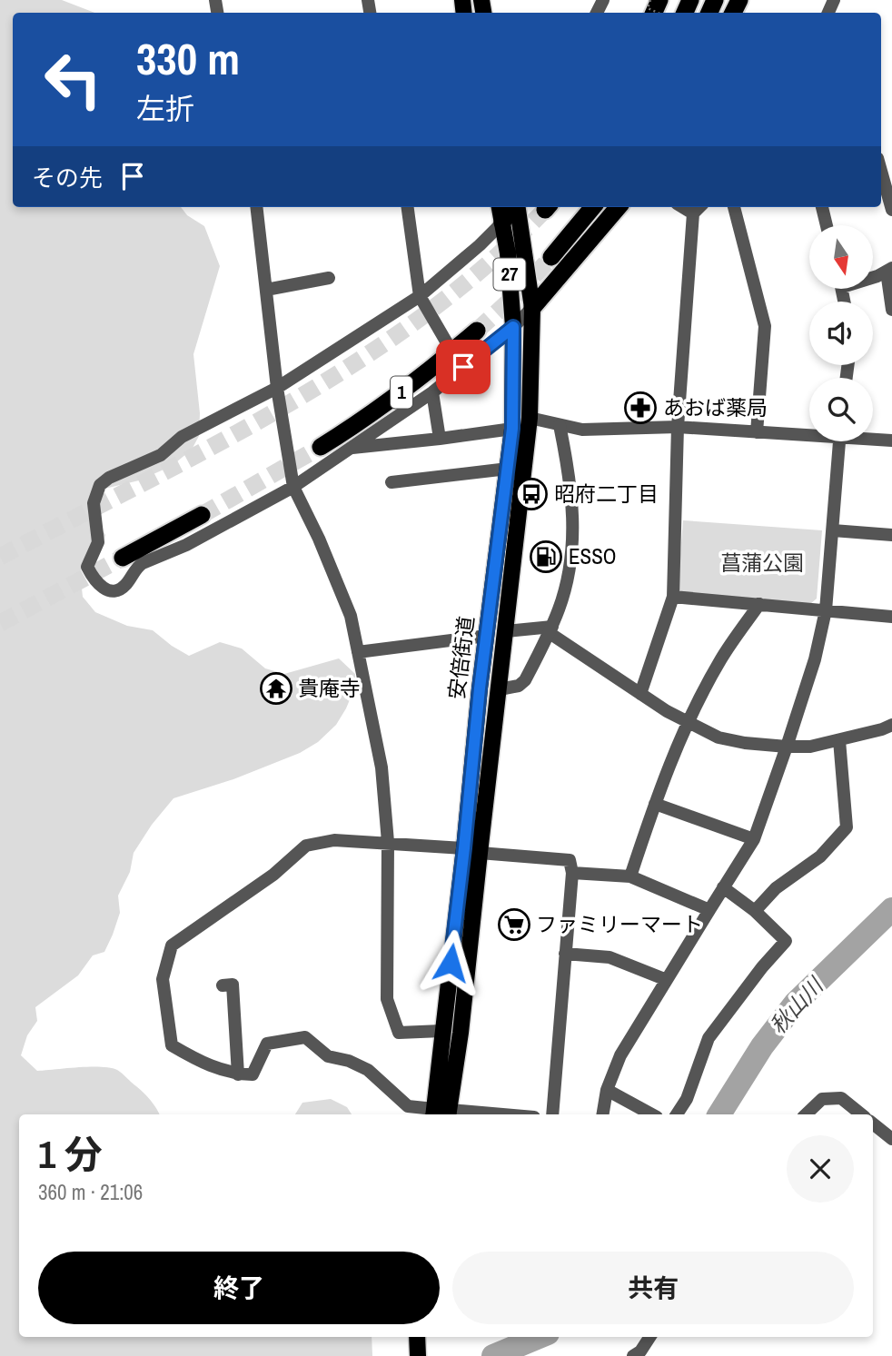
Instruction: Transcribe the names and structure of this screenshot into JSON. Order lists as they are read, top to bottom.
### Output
{
  "streets": {
    "highway": ["1"],
    "main road": ["27", "安倍街道"]
  },
  "water": ["秋山川"],
  "parks": ["菖蒲公園"],
  "places": {
    "pharmacy": ["あおば薬局"],
    "bus stop": ["昭府二丁目"],
    "fuel station": ["ESSO"],
    "temple": ["貴庵寺"],
    "supermarket": ["ファミリーマート"]
  },
  "north": "bottom",
  "page": {
    "turn": ["330 m", "左折"],
    "then": "その先",
    "heading": ["1 分", "360 m · 21:06"],
    "buttons": ["終了", "共有"]
  }
}
